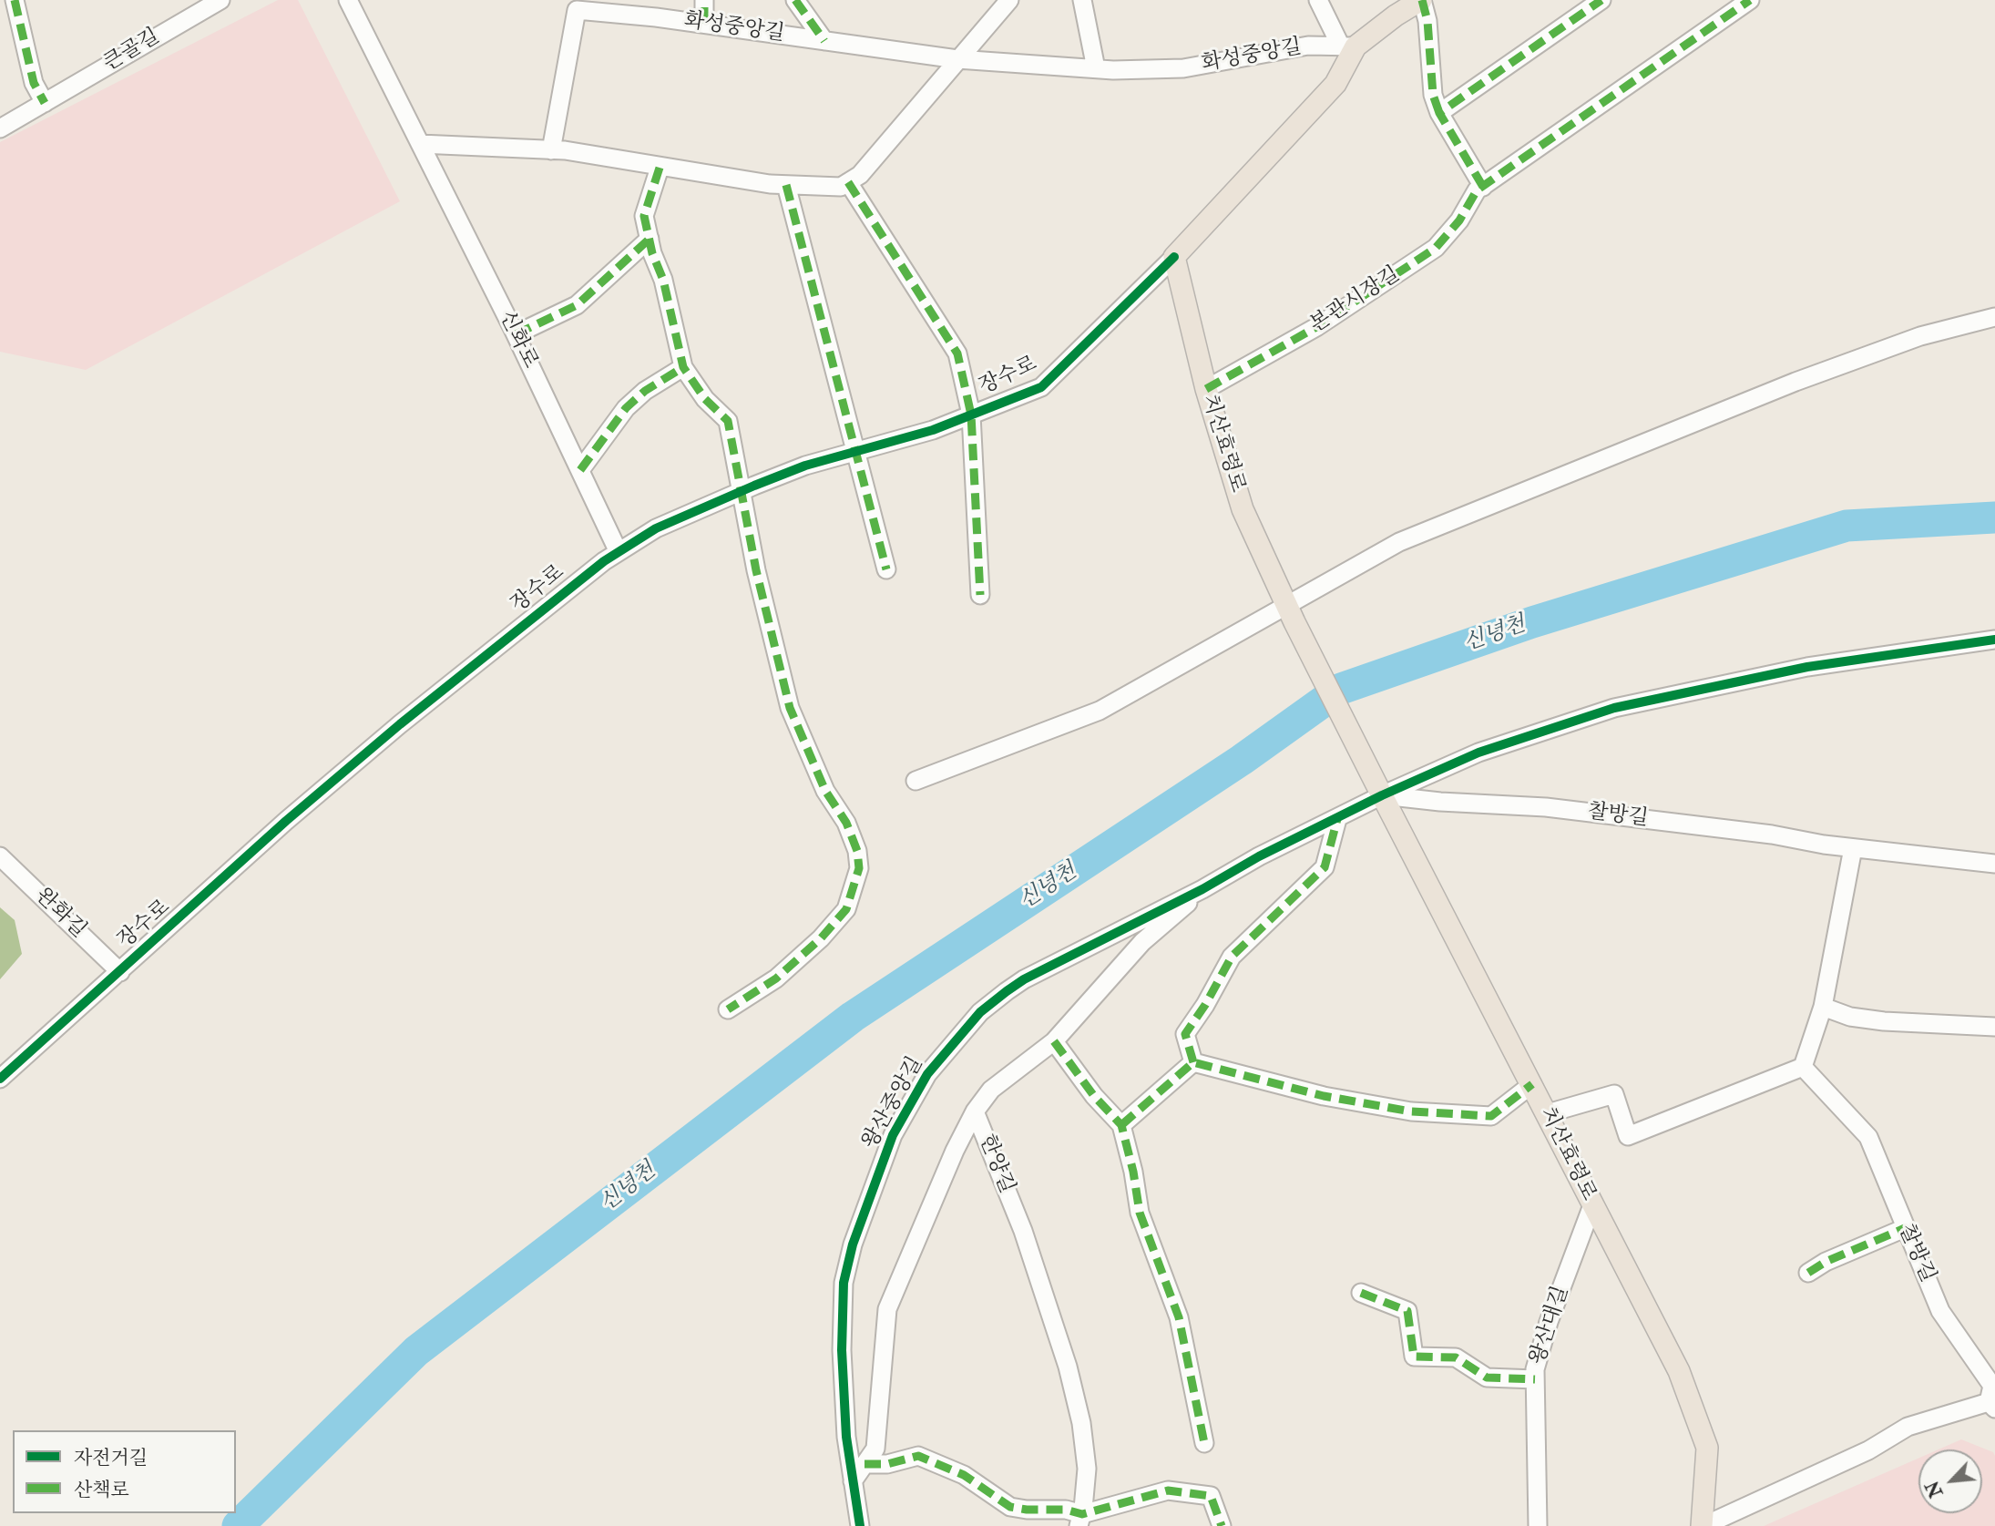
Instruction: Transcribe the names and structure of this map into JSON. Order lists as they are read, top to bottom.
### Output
{
  "streets": {
    "main road": ["장수로", "치산효령로"],
    "street": [
      "화성중앙길",
      "큰골길",
      "본관시장길",
      "신화로",
      "찰방길",
      "완화길",
      "왕산중앙길",
      "한양길",
      "왕산대길"
    ]
  },
  "crossings": [
    ["화성중앙길", "장수로"],
    ["본관시장길", "치산효령로"],
    ["신화로", "장수로"],
    ["장수로", "치산효령로"],
    ["장수로", "완화길"],
    ["치산효령로", "찰방길"],
    ["치산효령로", "왕산중앙길"],
    ["치산효령로", "왕산대길"],
    ["찰방길", "왕산중앙길"],
    ["왕산중앙길", "한양길"]
  ],
  "water": ["신녕천"],
  "legend": ["자전거길", "산책로"],
  "north": "bottom left"
}
